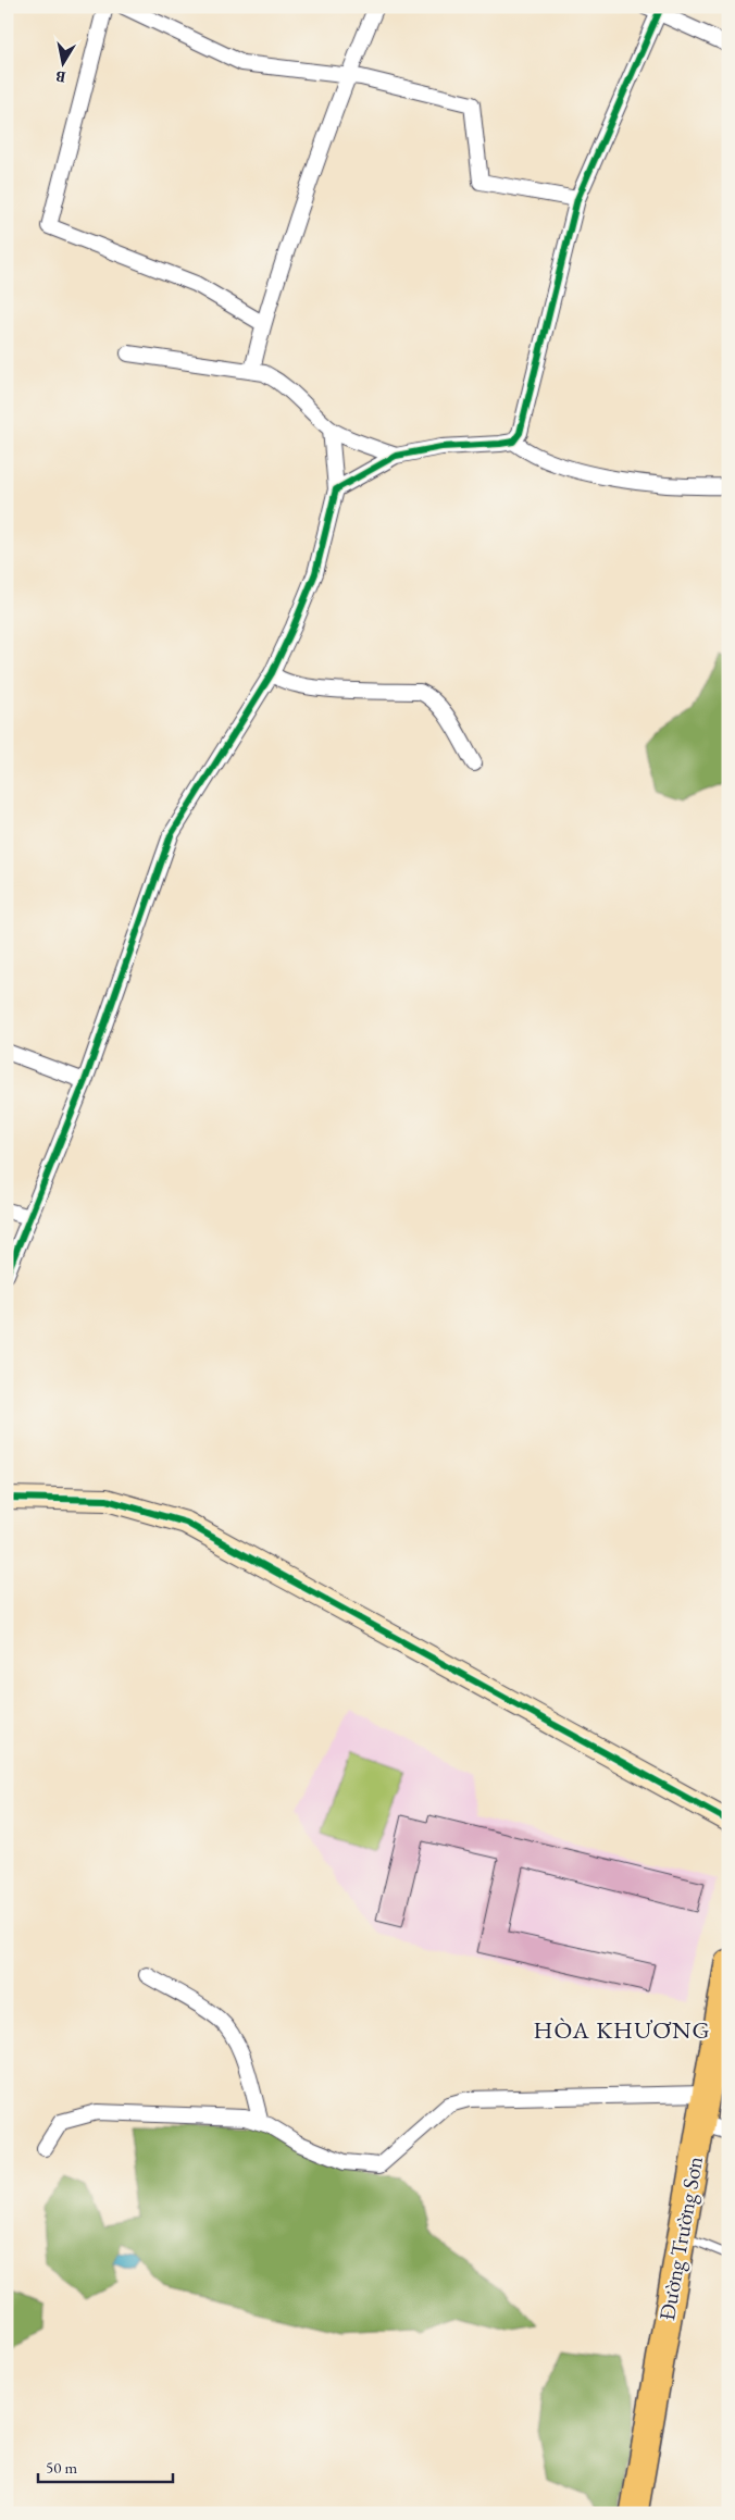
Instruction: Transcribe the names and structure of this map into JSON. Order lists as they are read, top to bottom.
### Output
{
  "streets": {
    "highway": ["Đường Trường Sơn"]
  },
  "districts": ["HÒA KHƯƠNG"],
  "scale_bar": "50 m",
  "north": "bottom"
}
